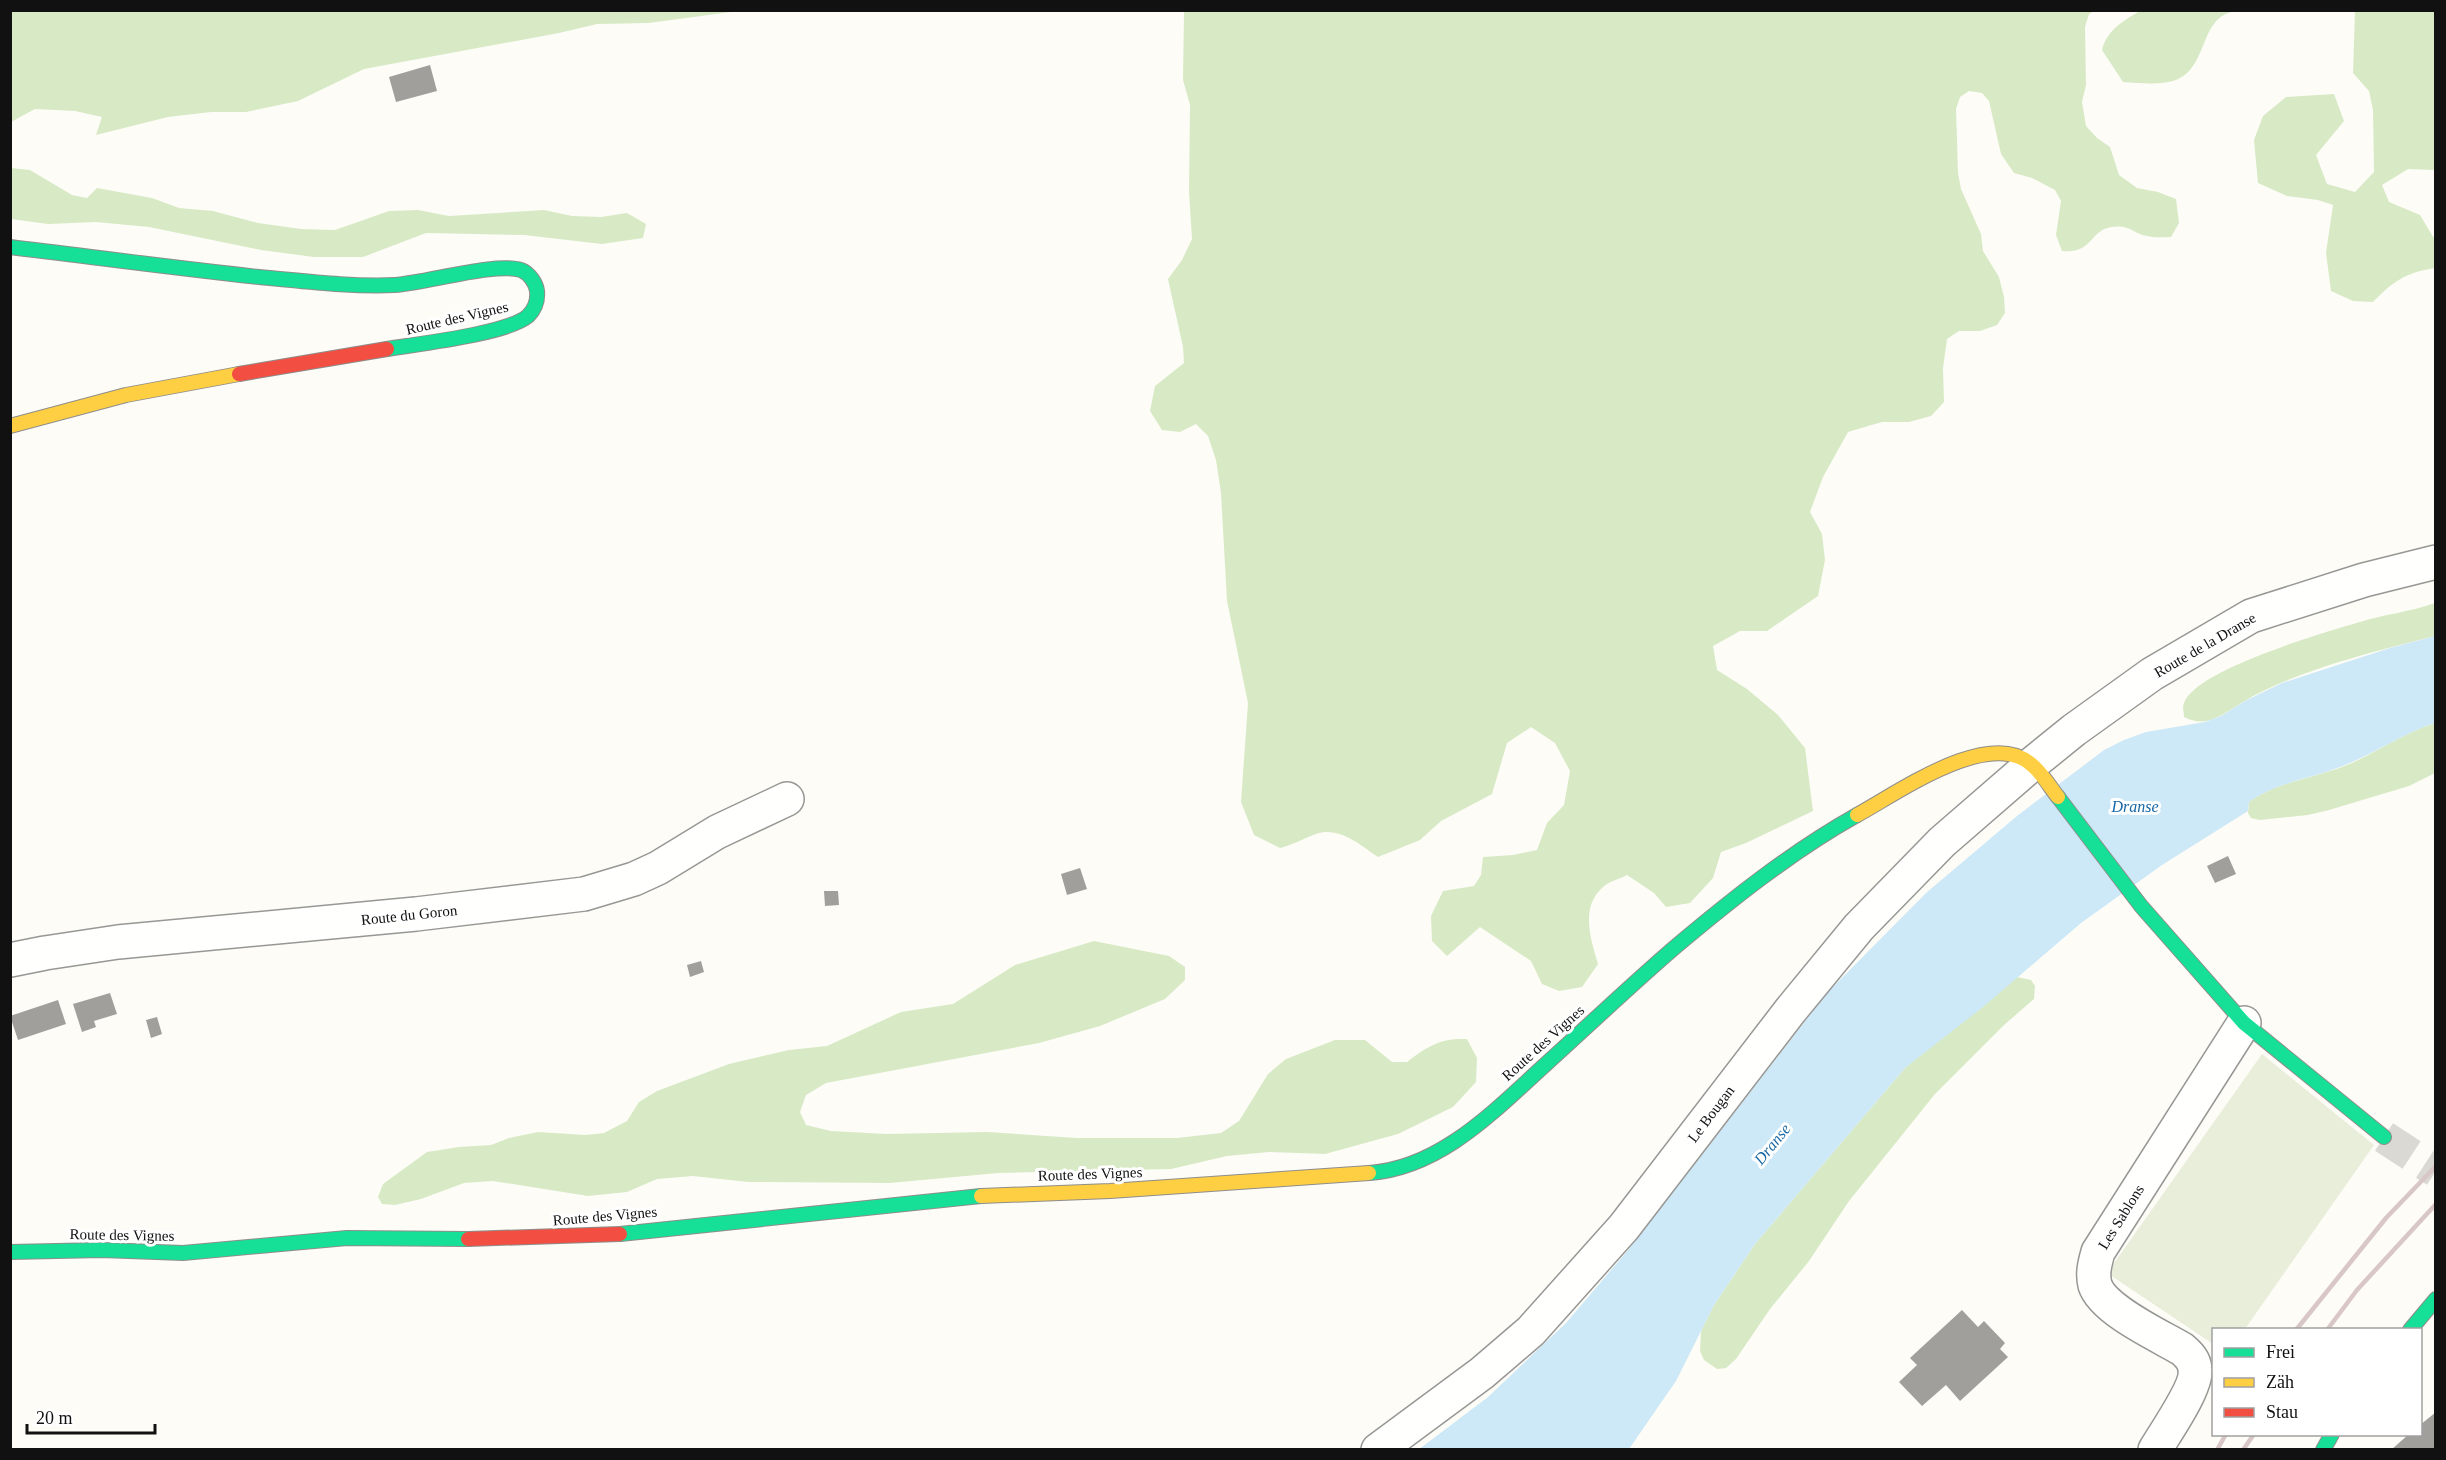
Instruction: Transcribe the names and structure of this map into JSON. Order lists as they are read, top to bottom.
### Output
{
  "streets": {
    "street": [
      "Route des Vignes",
      "Route de la Dranse",
      "Route du Goron",
      "Le Bougan",
      "Les Sablons"
    ]
  },
  "crossings": [
    ["Route des Vignes", "Route de la Dranse"],
    ["Route des Vignes", "Le Bougan"],
    ["Route de la Dranse", "Le Bougan"]
  ],
  "water": ["Dranse"],
  "legend": ["Frei", "Zäh", "Stau"],
  "scale_bar": "20 m"
}
